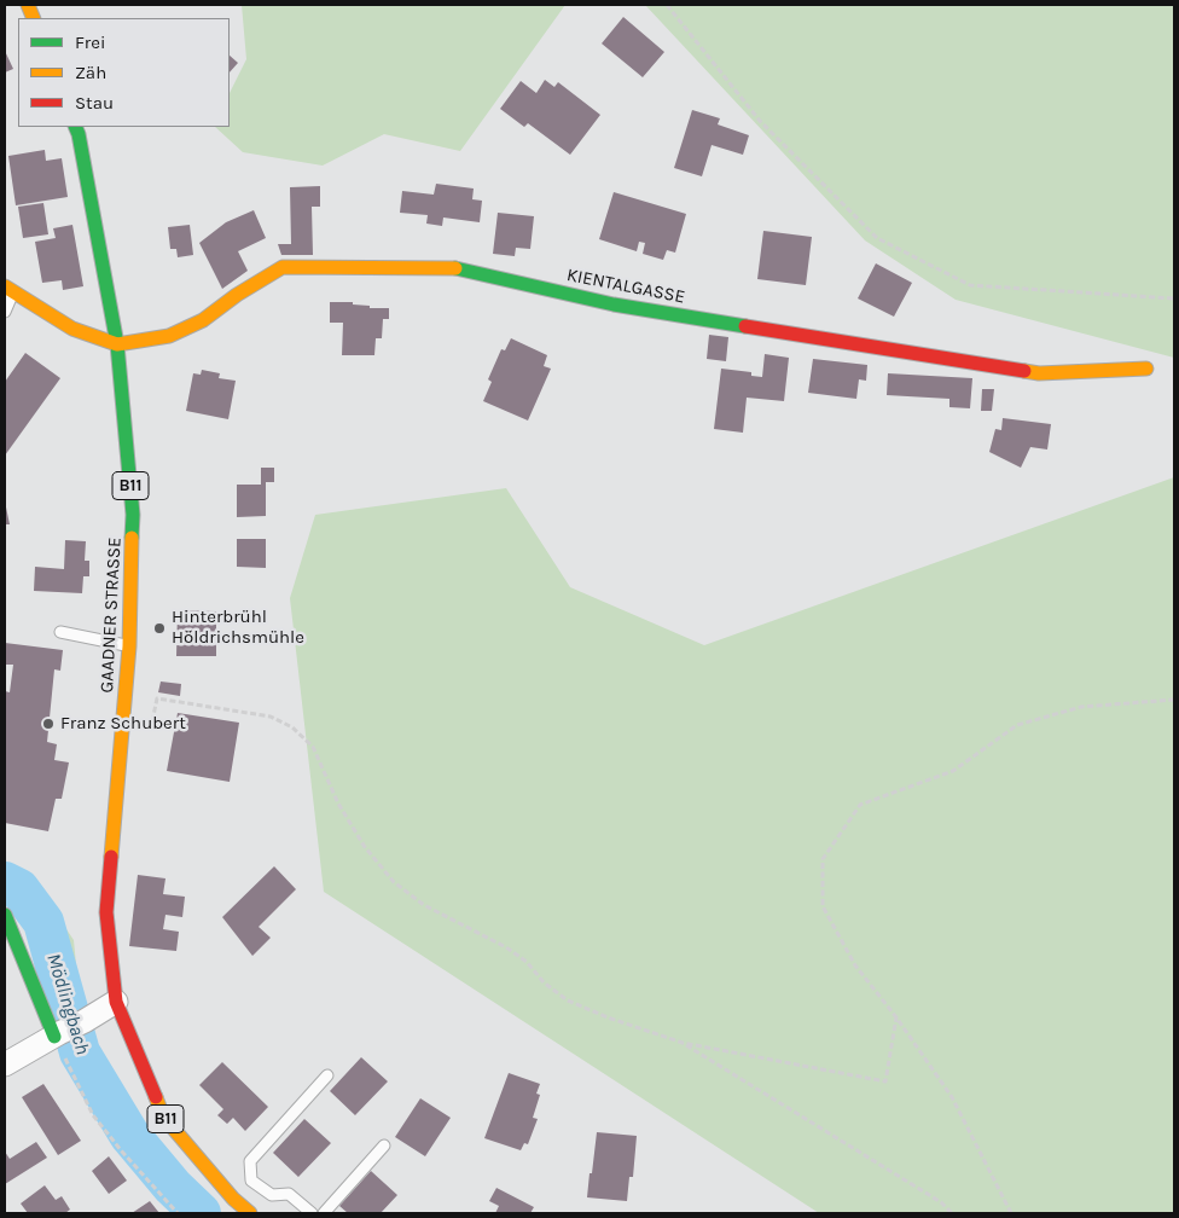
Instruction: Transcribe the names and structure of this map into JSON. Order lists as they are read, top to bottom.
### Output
{
  "streets": {
    "main road": ["KIENTALGASSE", "B11", "GAADNER STRASSE"]
  },
  "crossings": [
    ["KIENTALGASSE", "GAADNER STRASSE"]
  ],
  "water": ["Mödlingbach"],
  "places": ["Hinterbrühl Höldrichsmühle", "Franz Schubert"],
  "legend": ["Frei", "Zäh", "Stau"]
}
